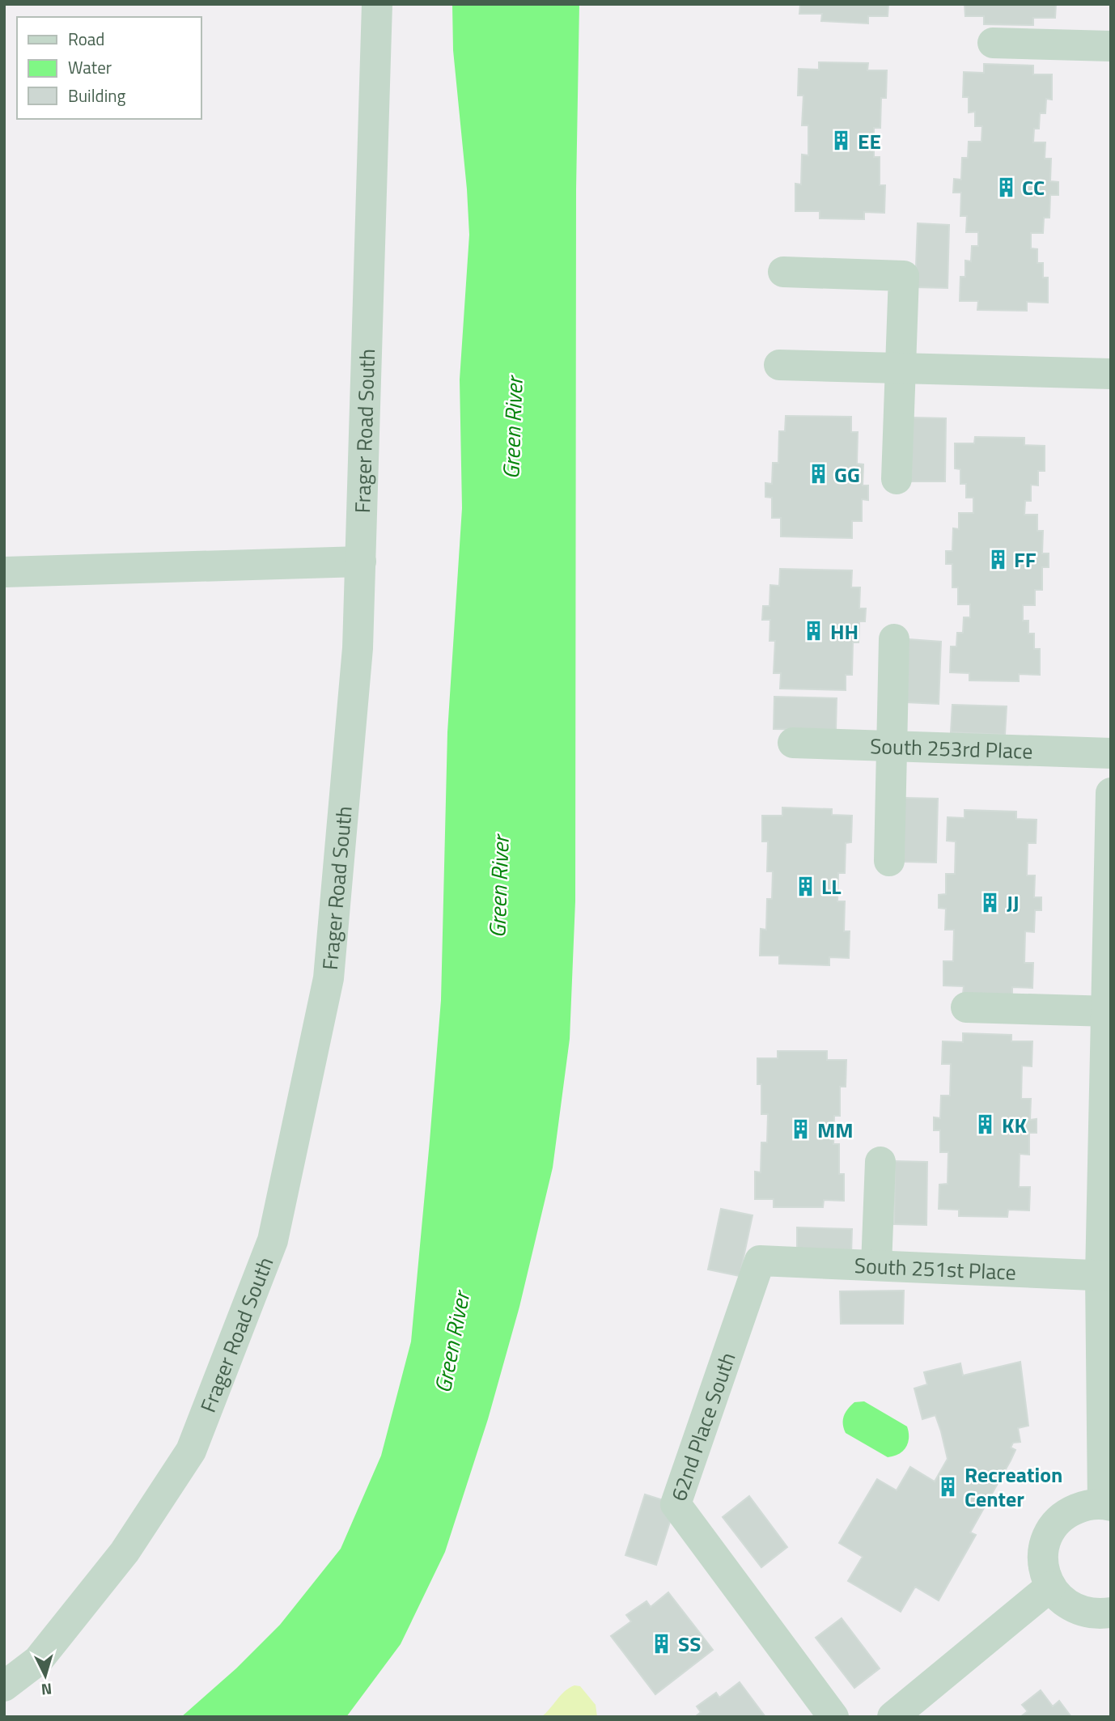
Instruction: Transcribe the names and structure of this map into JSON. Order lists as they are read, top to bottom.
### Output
{
  "streets": {
    "street": [
      "Frager Road South",
      "South 253rd Place",
      "South 251st Place",
      "62nd Place South"
    ]
  },
  "crossings": [
    ["South 251st Place", "62nd Place South"]
  ],
  "water": ["Green River"],
  "places": {
    "building": [
      "EE",
      "CC",
      "GG",
      "FF",
      "HH",
      "LL",
      "JJ",
      "KK",
      "MM",
      "Recreation Center",
      "SS"
    ]
  },
  "legend": ["Road", "Water", "Building"],
  "north": "bottom"
}
